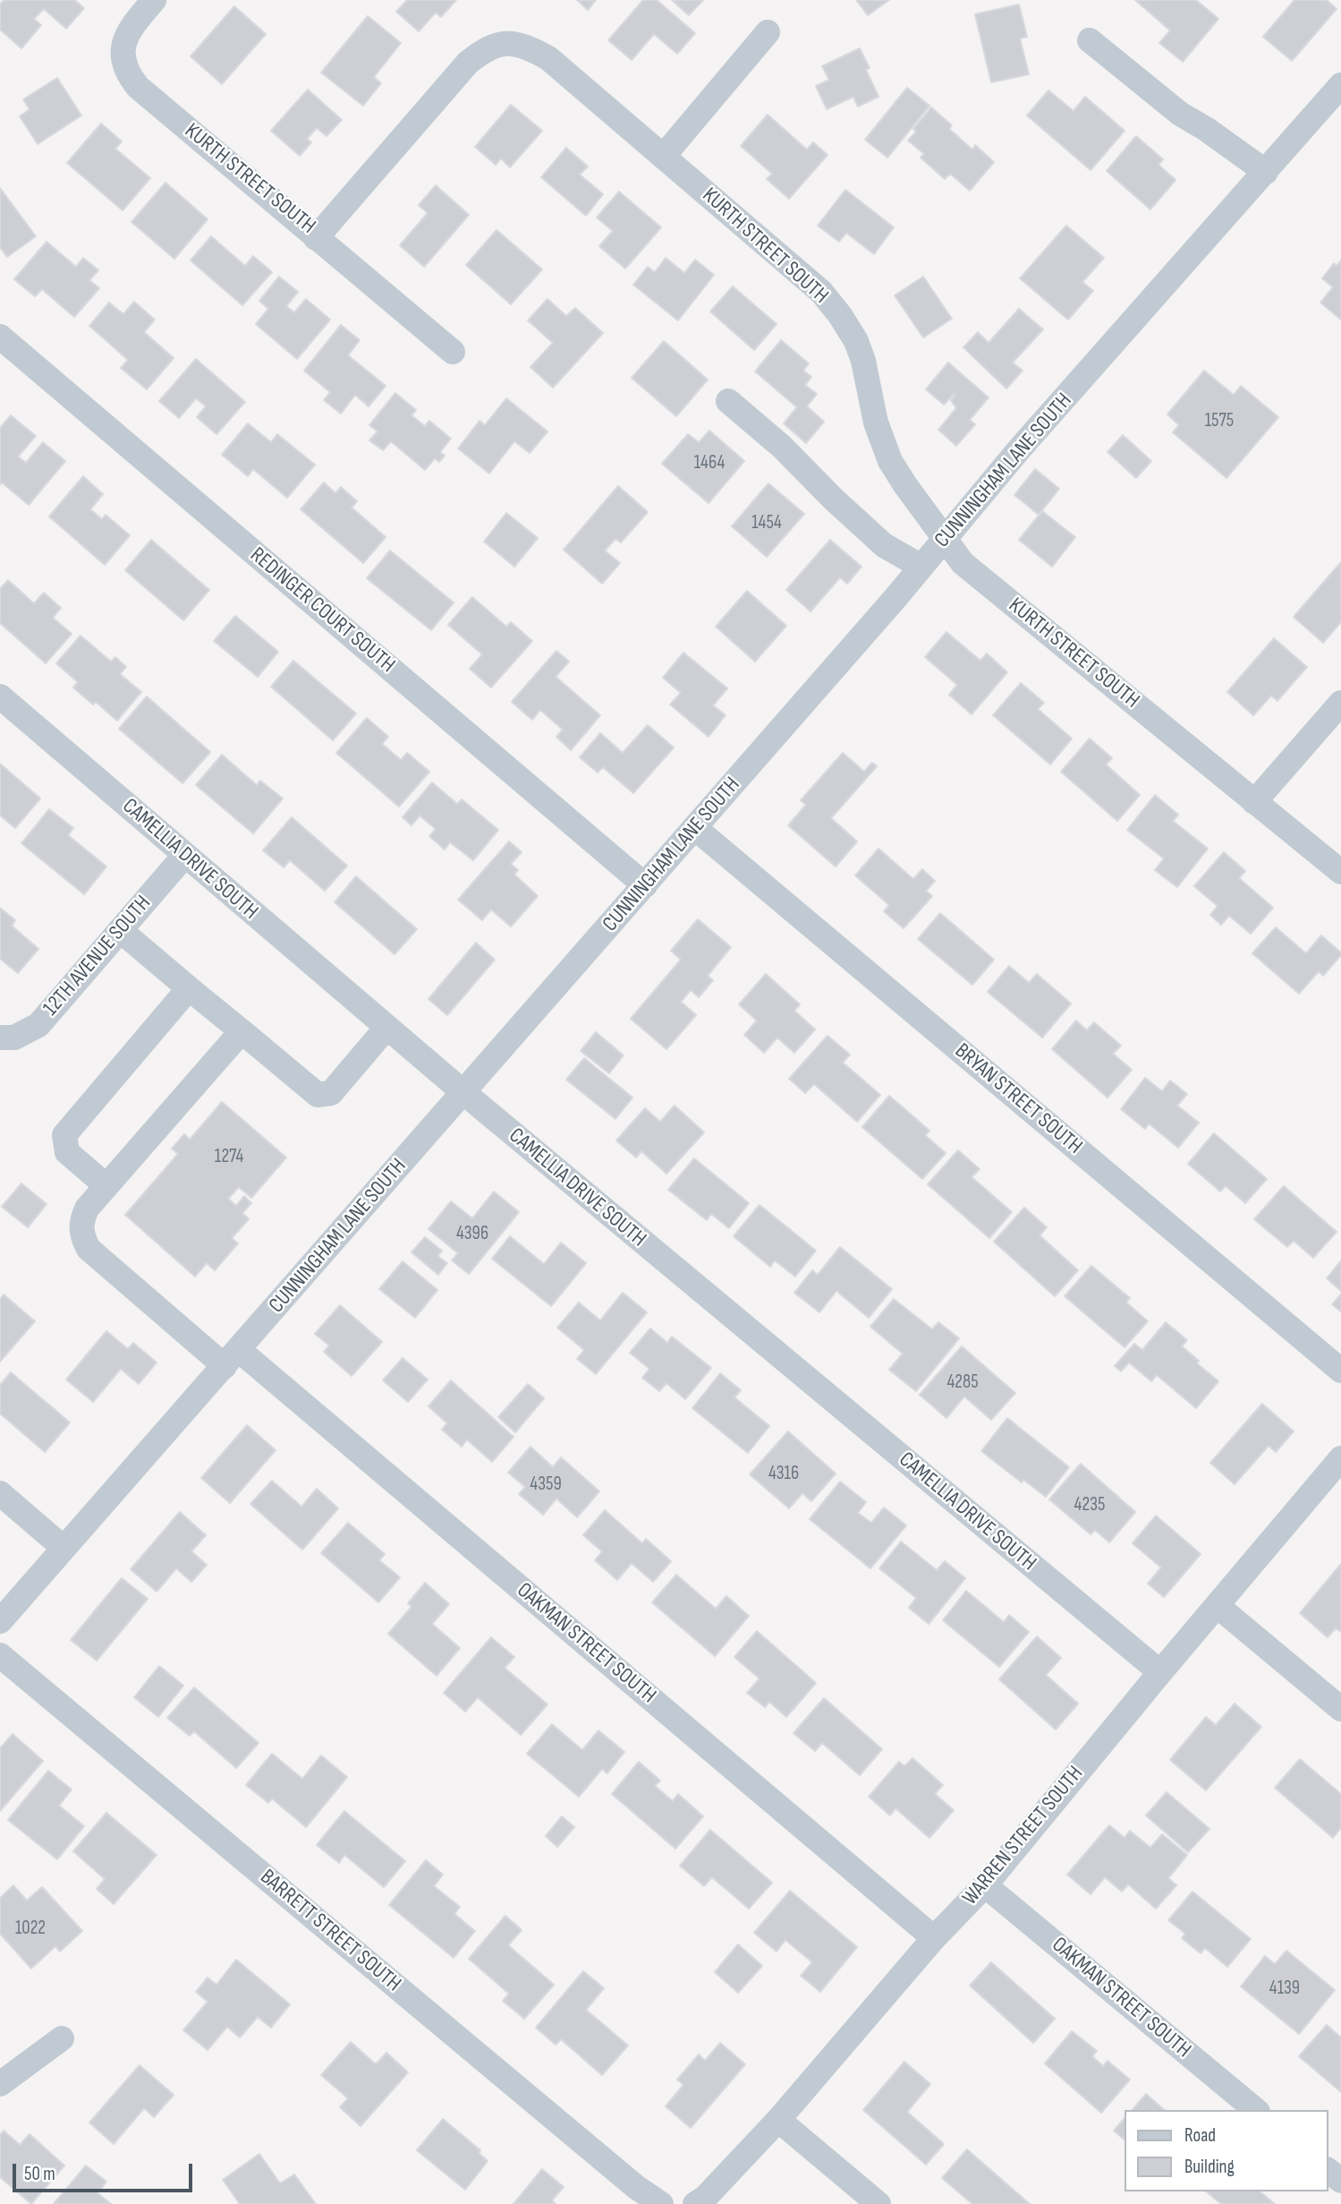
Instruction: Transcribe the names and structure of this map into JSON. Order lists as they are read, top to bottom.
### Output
{
  "streets": {
    "street": [
      "KURTH STREET SOUTH",
      "CUNNINGHAM LANE SOUTH",
      "REDINGER COURT SOUTH",
      "CAMELLIA DRIVE SOUTH",
      "12TH AVENUE SOUTH",
      "BRYAN STREET SOUTH",
      "OAKMAN STREET SOUTH",
      "WARREN STREET SOUTH",
      "BARRETT STREET SOUTH"
    ]
  },
  "crossings": [
    ["KURTH STREET SOUTH", "CUNNINGHAM LANE SOUTH"],
    ["CUNNINGHAM LANE SOUTH", "REDINGER COURT SOUTH"],
    ["CUNNINGHAM LANE SOUTH", "CAMELLIA DRIVE SOUTH"],
    ["CUNNINGHAM LANE SOUTH", "BRYAN STREET SOUTH"],
    ["CUNNINGHAM LANE SOUTH", "OAKMAN STREET SOUTH"],
    ["CAMELLIA DRIVE SOUTH", "12TH AVENUE SOUTH"],
    ["CAMELLIA DRIVE SOUTH", "WARREN STREET SOUTH"],
    ["OAKMAN STREET SOUTH", "WARREN STREET SOUTH"]
  ],
  "house_numbers": [
    "1575",
    "1464",
    "1454",
    "1274",
    "4396",
    "4285",
    "4316",
    "4359",
    "4235",
    "1022",
    "4139"
  ],
  "legend": ["Road", "Building"],
  "scale_bar": "50 m"
}
